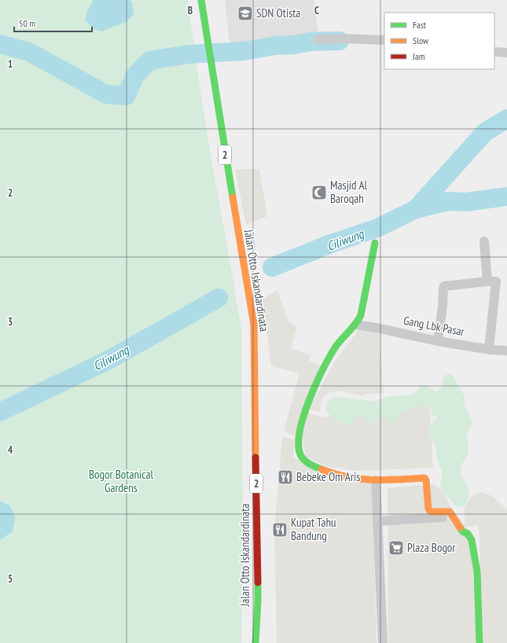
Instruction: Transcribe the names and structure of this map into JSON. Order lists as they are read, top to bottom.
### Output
{
  "streets": {
    "main road": ["2", "Jalan Otto Iskandardinata"],
    "street": ["Gang Lbk Pasar"]
  },
  "water": ["Ciliwung"],
  "parks": ["Bogor Botanical Gardens"],
  "places": {
    "school or university": ["SDN Otista"],
    "mosque": ["Masjid Al Baroqah"],
    "restaurant": ["Bebeke Om Aris", "Kupat Tahu Bandung"],
    "supermarket": ["Plaza Bogor"]
  },
  "legend": ["Fast", "Slow", "Jam"],
  "scale_bar": "50 m",
  "grid": {
    "columns": ["B", "C"],
    "rows": [
      "1",
      "2",
      "3",
      "4",
      "5"
    ]
  }
}
